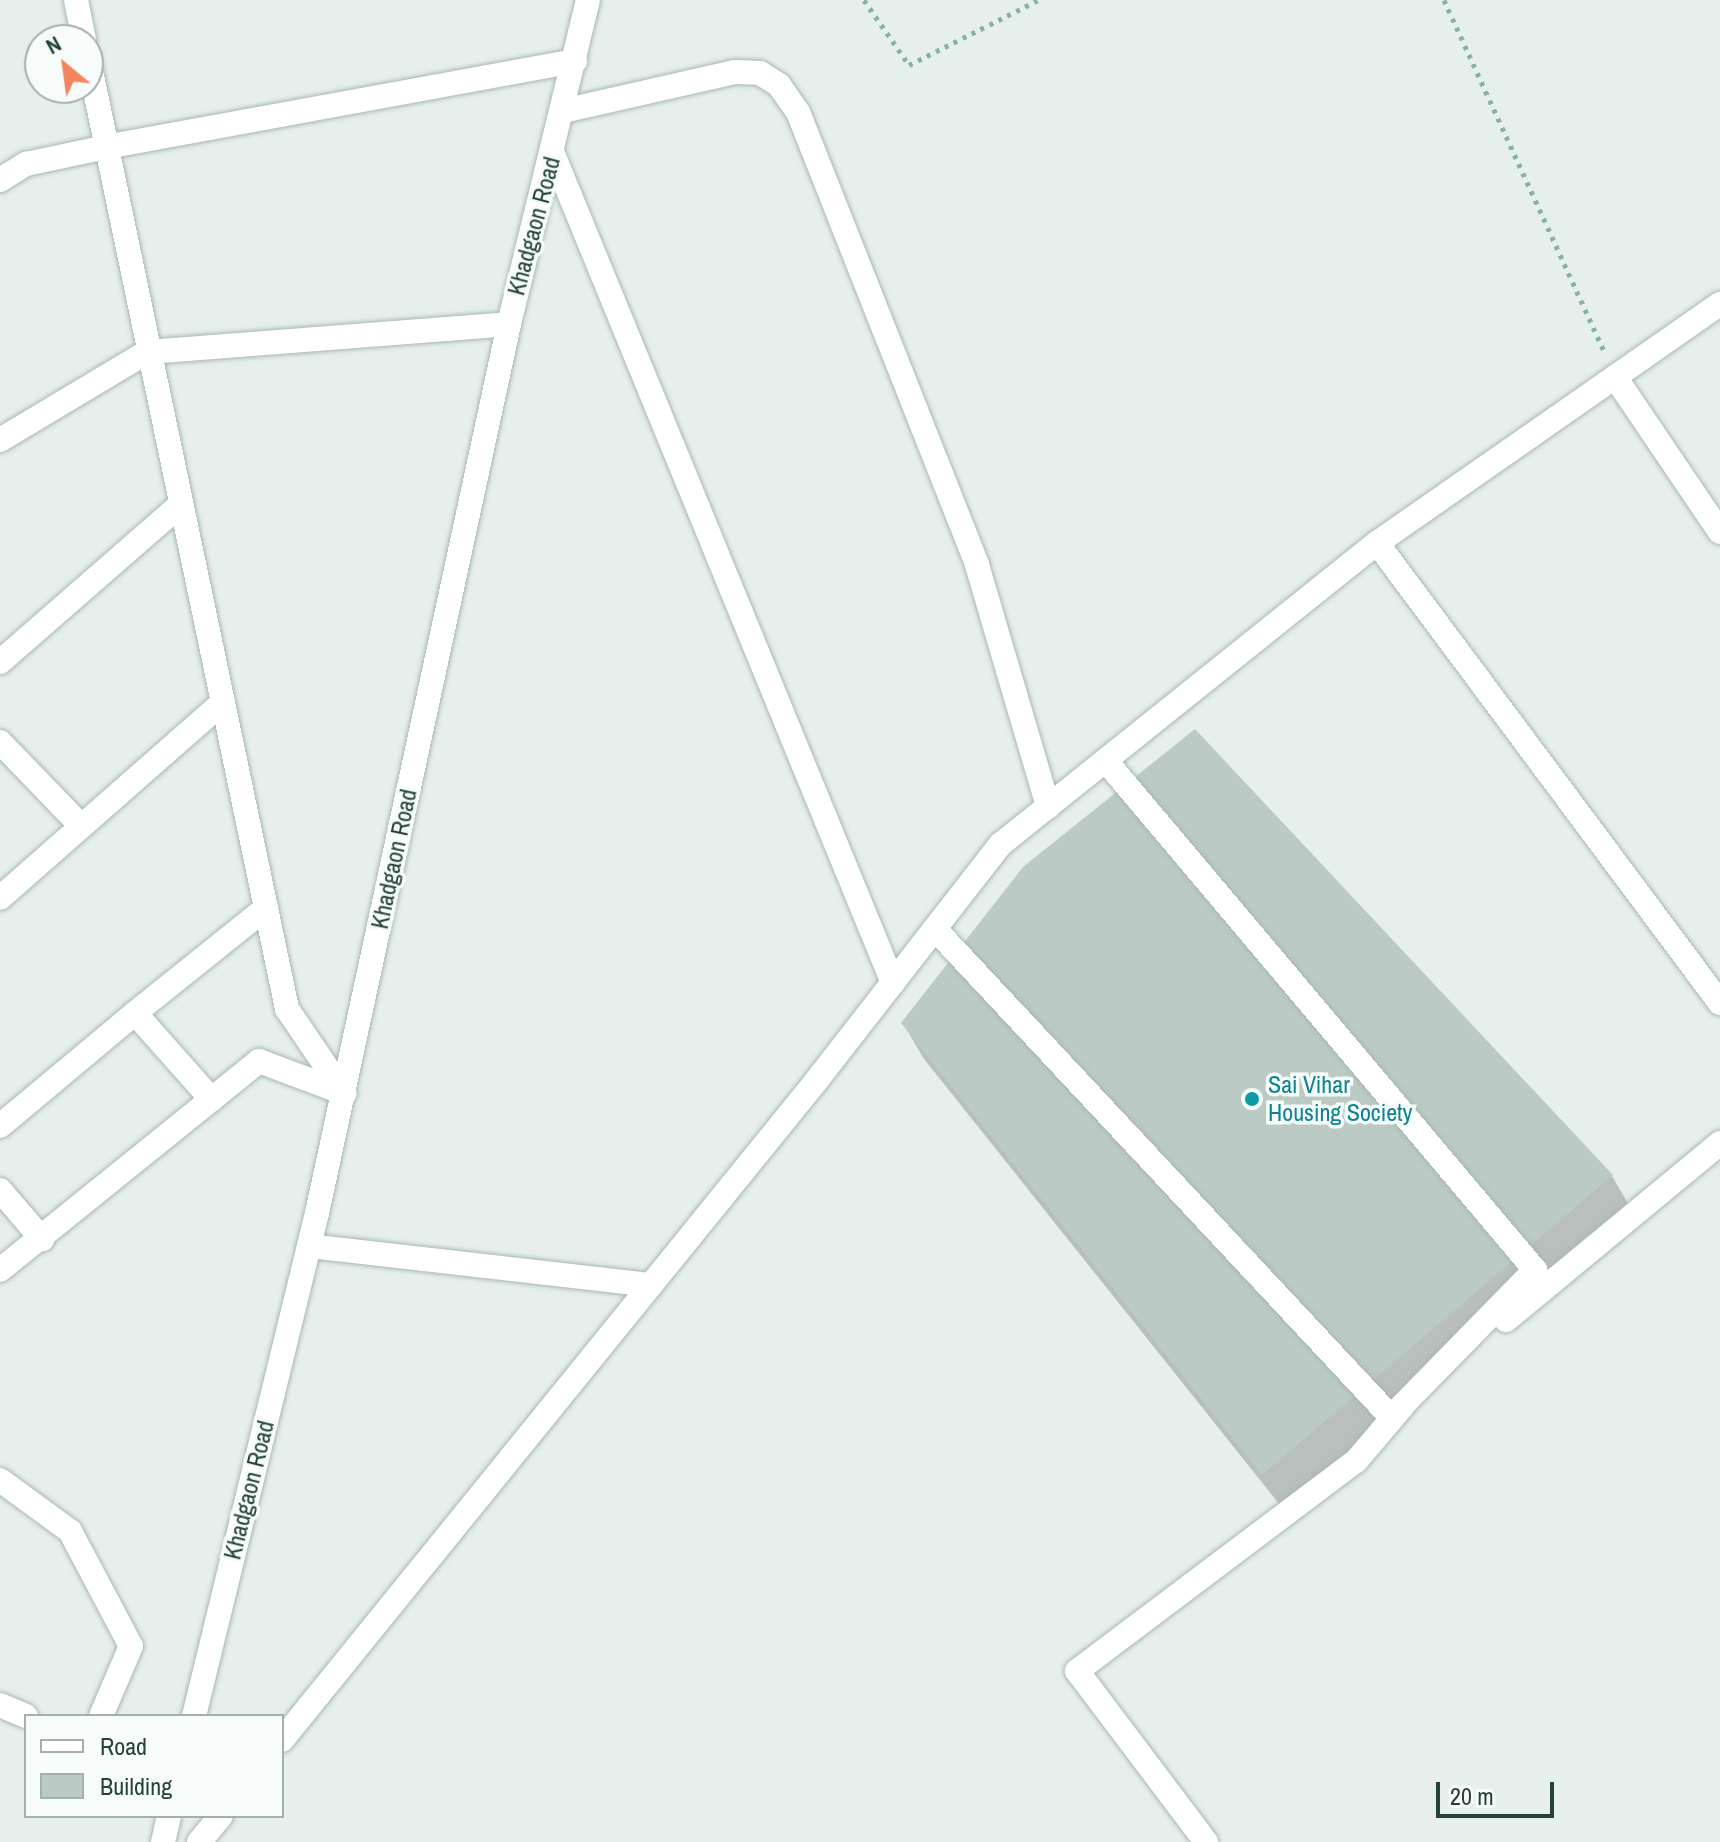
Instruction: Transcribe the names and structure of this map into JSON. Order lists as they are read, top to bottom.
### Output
{
  "streets": {
    "street": ["Khadgaon Road"]
  },
  "places": ["Sai Vihar Housing Society"],
  "legend": ["Road", "Building"],
  "scale_bar": "20 m",
  "north": "top left"
}
